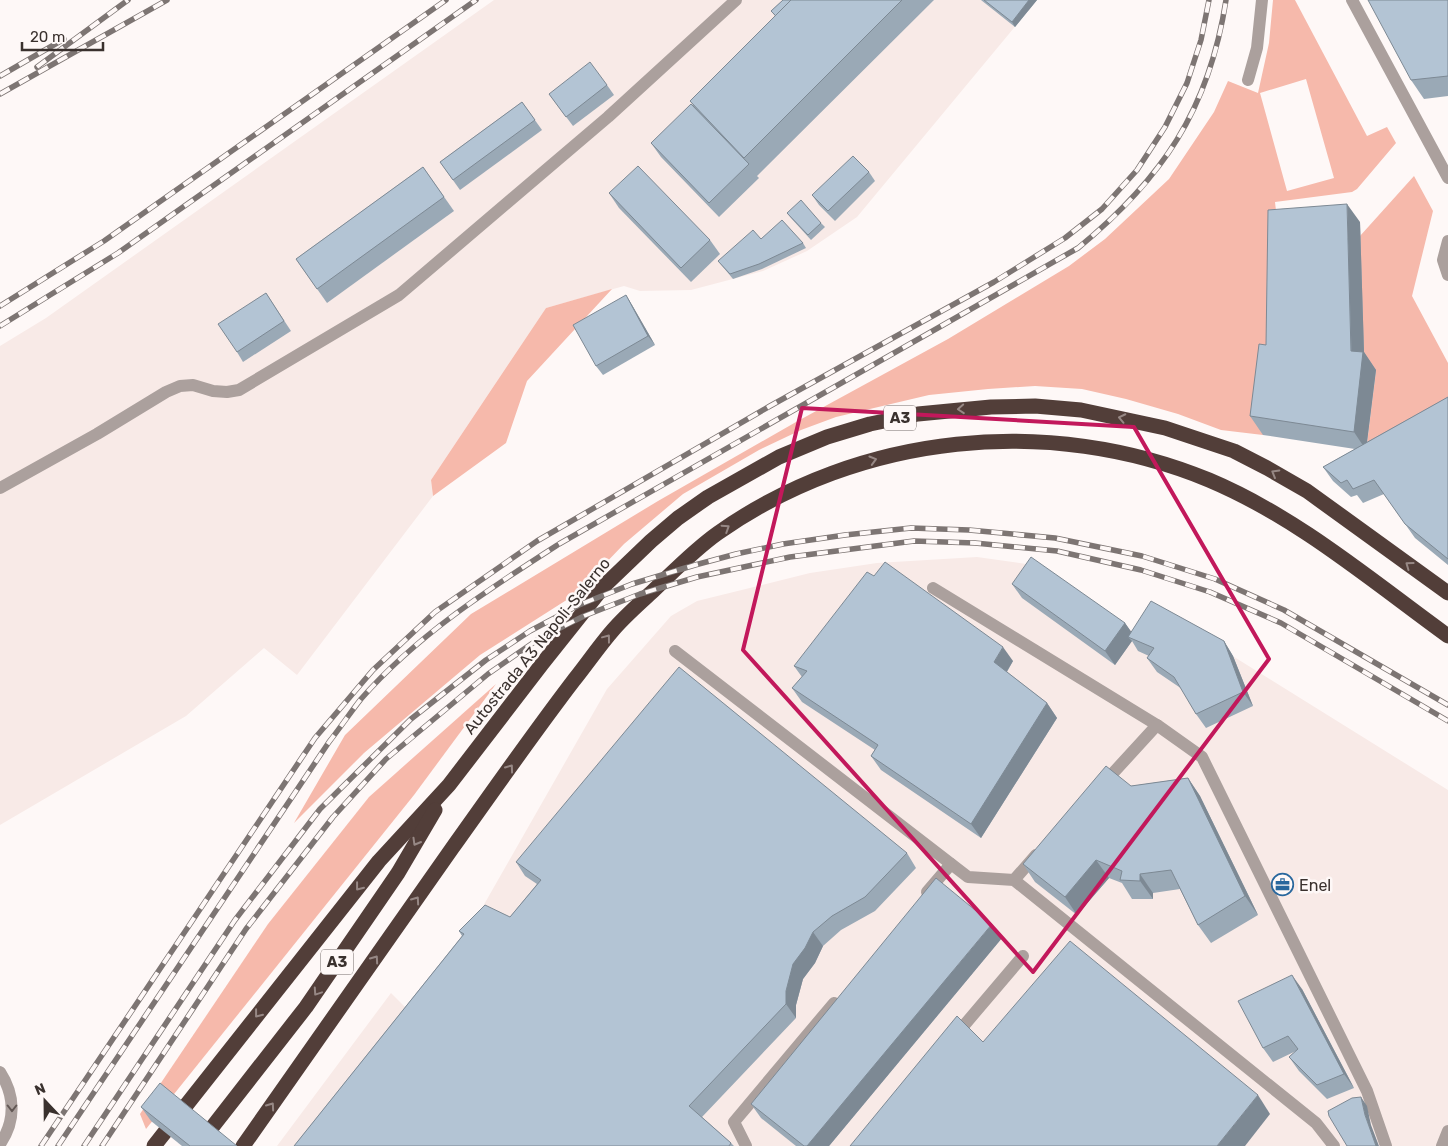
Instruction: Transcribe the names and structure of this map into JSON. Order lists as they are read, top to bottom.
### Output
{
  "streets": {
    "highway": ["A3", "Autostrada A3 Napoli-Salerno"]
  },
  "crossings": [
    ["A3", "Autostrada A3 Napoli-Salerno"]
  ],
  "one_way": ["Autostrada A3 Napoli-Salerno"],
  "places": {
    "office": ["Enel"]
  },
  "scale_bar": "20 m",
  "north": "top"
}
